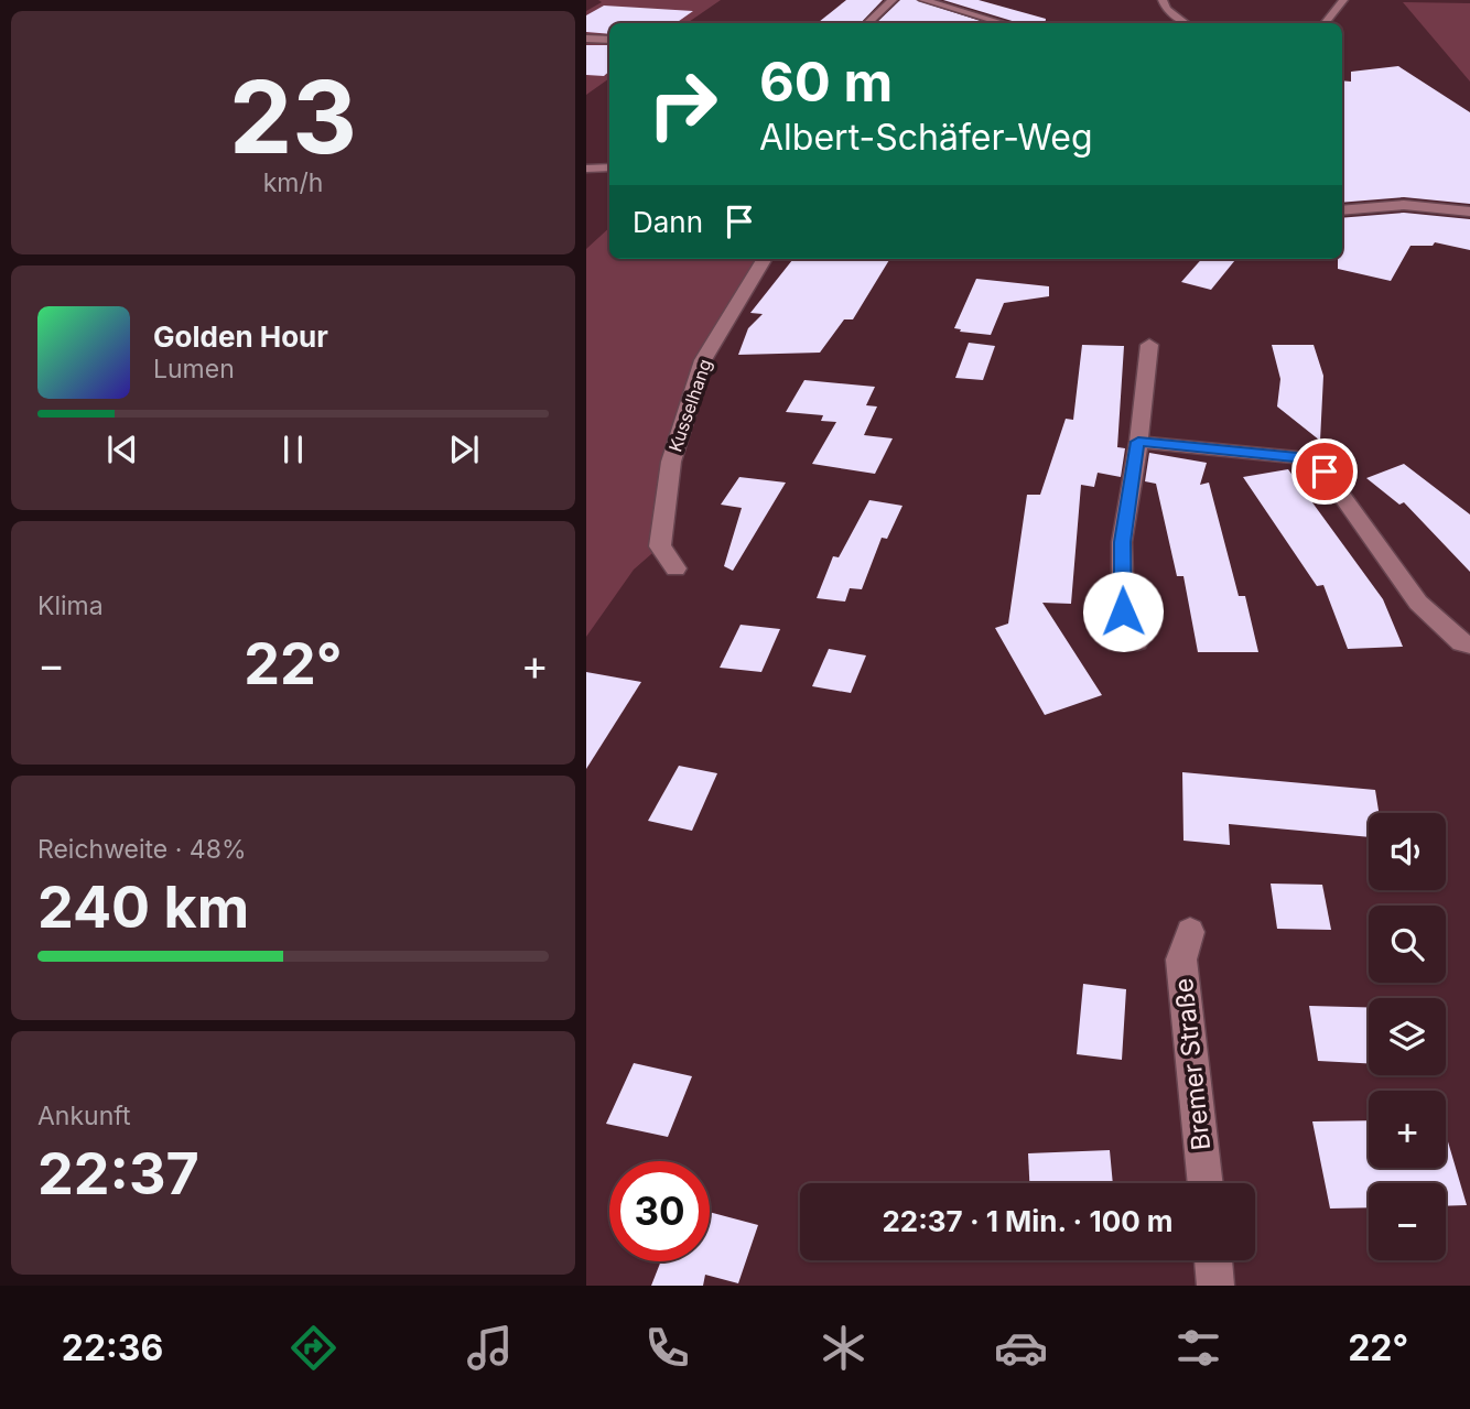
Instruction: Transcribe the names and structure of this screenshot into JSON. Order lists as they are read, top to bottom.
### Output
{
  "streets": {
    "street": ["Kusselhang", "Bremer Straße"]
  },
  "page": {
    "tile": [
      ["23", "km/h"],
      "Klima",
      ["Reichweite · 48%", "240 km"],
      ["Ankunft", "22:37"]
    ],
    "turn": ["60 m", "Albert-Schäfer-Weg"],
    "then": "Dann",
    "song": ["Golden Hour", "Lumen"],
    "heat": ["−", "22°", "+"],
    "map_buttons": ["+", "−"],
    "limit": "30",
    "trip": "22:37 · 1 Min. · 100 m",
    "tabs": ["22:36", "22°"]
  }
}
